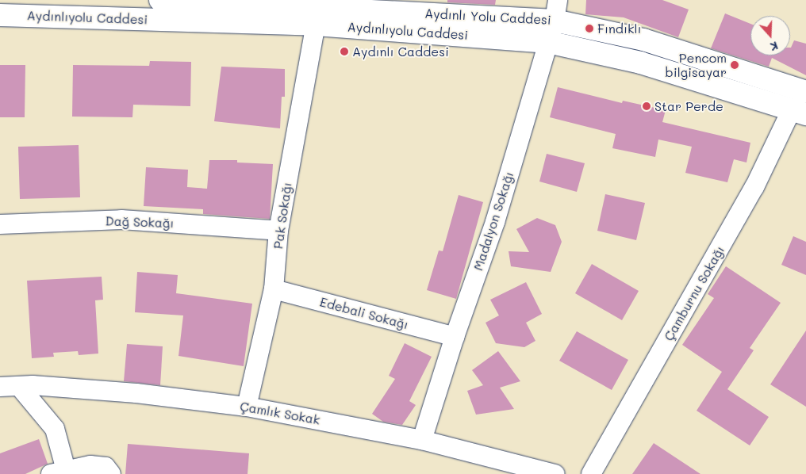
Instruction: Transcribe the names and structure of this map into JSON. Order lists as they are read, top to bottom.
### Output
{
  "streets": {
    "main road": ["Aydınlı Yolu Caddesi", "Aydınlıyolu Caddesi"],
    "street": [
      "Pak Sokağı",
      "Madalyon Sokağı",
      "Dağ Sokağı",
      "Çamburnu Sokağı",
      "Edebali Sokağı",
      "Çamlık Sokak"
    ]
  },
  "crossings": [
    ["Aydınlı Yolu Caddesi", "Madalyon Sokağı"],
    ["Aydınlıyolu Caddesi", "Pak Sokağı"],
    ["Aydınlıyolu Caddesi", "Madalyon Sokağı"],
    ["Aydınlıyolu Caddesi", "Çamburnu Sokağı"],
    ["Pak Sokağı", "Dağ Sokağı"],
    ["Pak Sokağı", "Edebali Sokağı"],
    ["Pak Sokağı", "Çamlık Sokak"],
    ["Madalyon Sokağı", "Edebali Sokağı"],
    ["Madalyon Sokağı", "Çamlık Sokak"]
  ],
  "places": [
    "Fındıklı",
    "Aydınlı Caddesi",
    "Pencom bilgisayar",
    "Star Perde"
  ],
  "north": "bottom"
}
